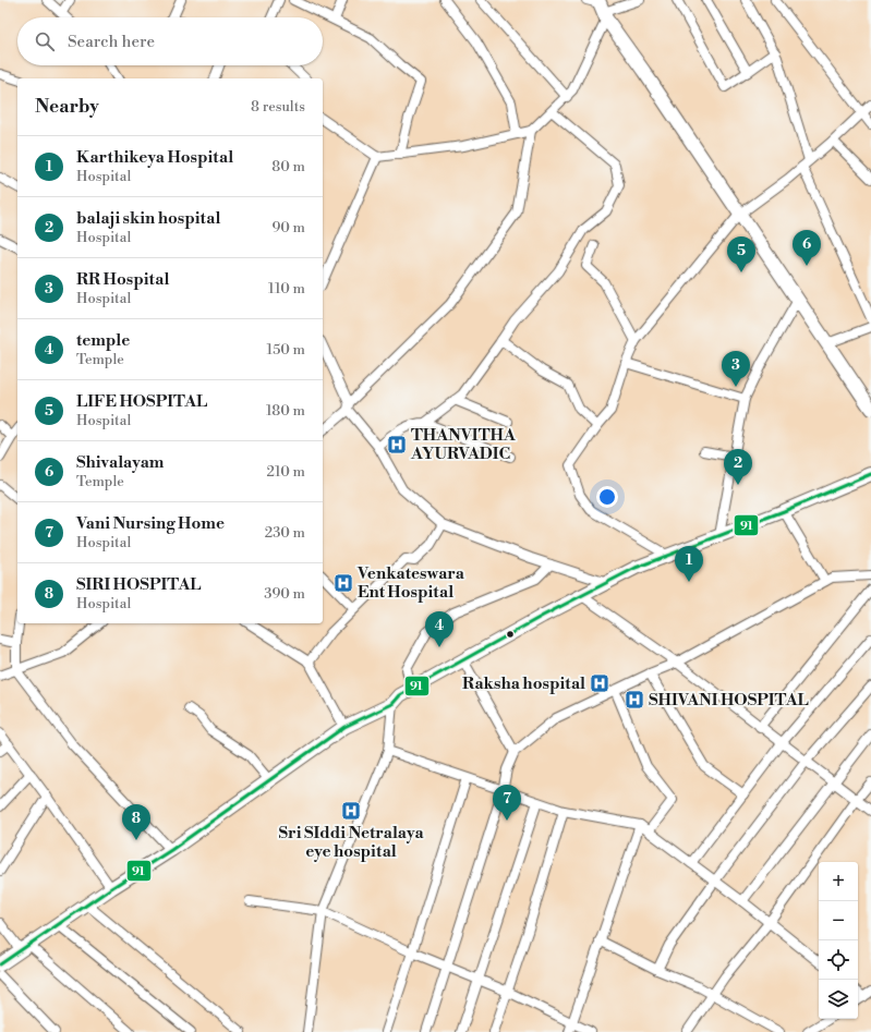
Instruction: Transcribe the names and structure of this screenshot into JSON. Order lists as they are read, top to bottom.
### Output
{
  "places": {
    "hospital": [
      "THANVITHA AYURVADIC",
      "Venkateswara Ent Hospital",
      "Raksha hospital",
      "SHIVANI HOSPITAL",
      "Sri SIddi Netralaya eye hospital"
    ]
  },
  "lines": ["transit line 91"],
  "page": {
    "search": "Search here",
    "heading": ["Nearby", "8 results"],
    "list": [
      {
        "mark": "1",
        "name": "Karthikeya Hospital",
        "note": "Hospital",
        "value": "80 m"
      },
      {
        "mark": "2",
        "name": "balaji skin hospital",
        "note": "Hospital",
        "value": "90 m"
      },
      {
        "mark": "3",
        "name": "RR Hospital",
        "note": "Hospital",
        "value": "110 m"
      },
      {
        "mark": "4",
        "name": "temple",
        "note": "Temple",
        "value": "150 m"
      },
      {
        "mark": "5",
        "name": "LIFE HOSPITAL",
        "note": "Hospital",
        "value": "180 m"
      },
      {
        "mark": "6",
        "name": "Shivalayam",
        "note": "Temple",
        "value": "210 m"
      },
      {
        "mark": "7",
        "name": "Vani Nursing Home",
        "note": "Hospital",
        "value": "230 m"
      },
      {
        "mark": "8",
        "name": "SIRI HOSPITAL",
        "note": "Hospital",
        "value": "390 m"
      }
    ],
    "pins": [
      "6",
      "5",
      "3",
      "2",
      "1",
      "4",
      "7",
      "8"
    ],
    "map_buttons": ["+", "−"]
  }
}
